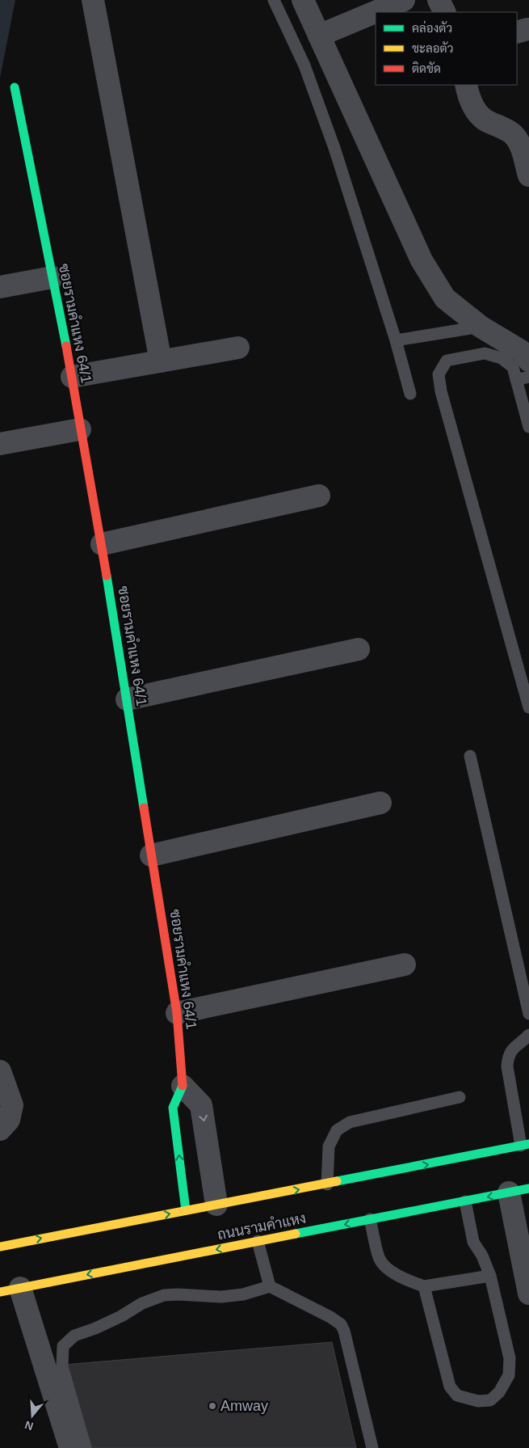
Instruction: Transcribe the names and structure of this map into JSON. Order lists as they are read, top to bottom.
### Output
{
  "streets": {
    "street": ["ซอยรามคำแหง 64/1", "ถนนรามคำแหง"]
  },
  "crossings": [
    ["ซอยรามคำแหง 64/1", "ถนนรามคำแหง"]
  ],
  "places": ["Amway"],
  "legend": ["คล่องตัว", "ชะลอตัว", "ติดขัด"],
  "north": "bottom"
}
